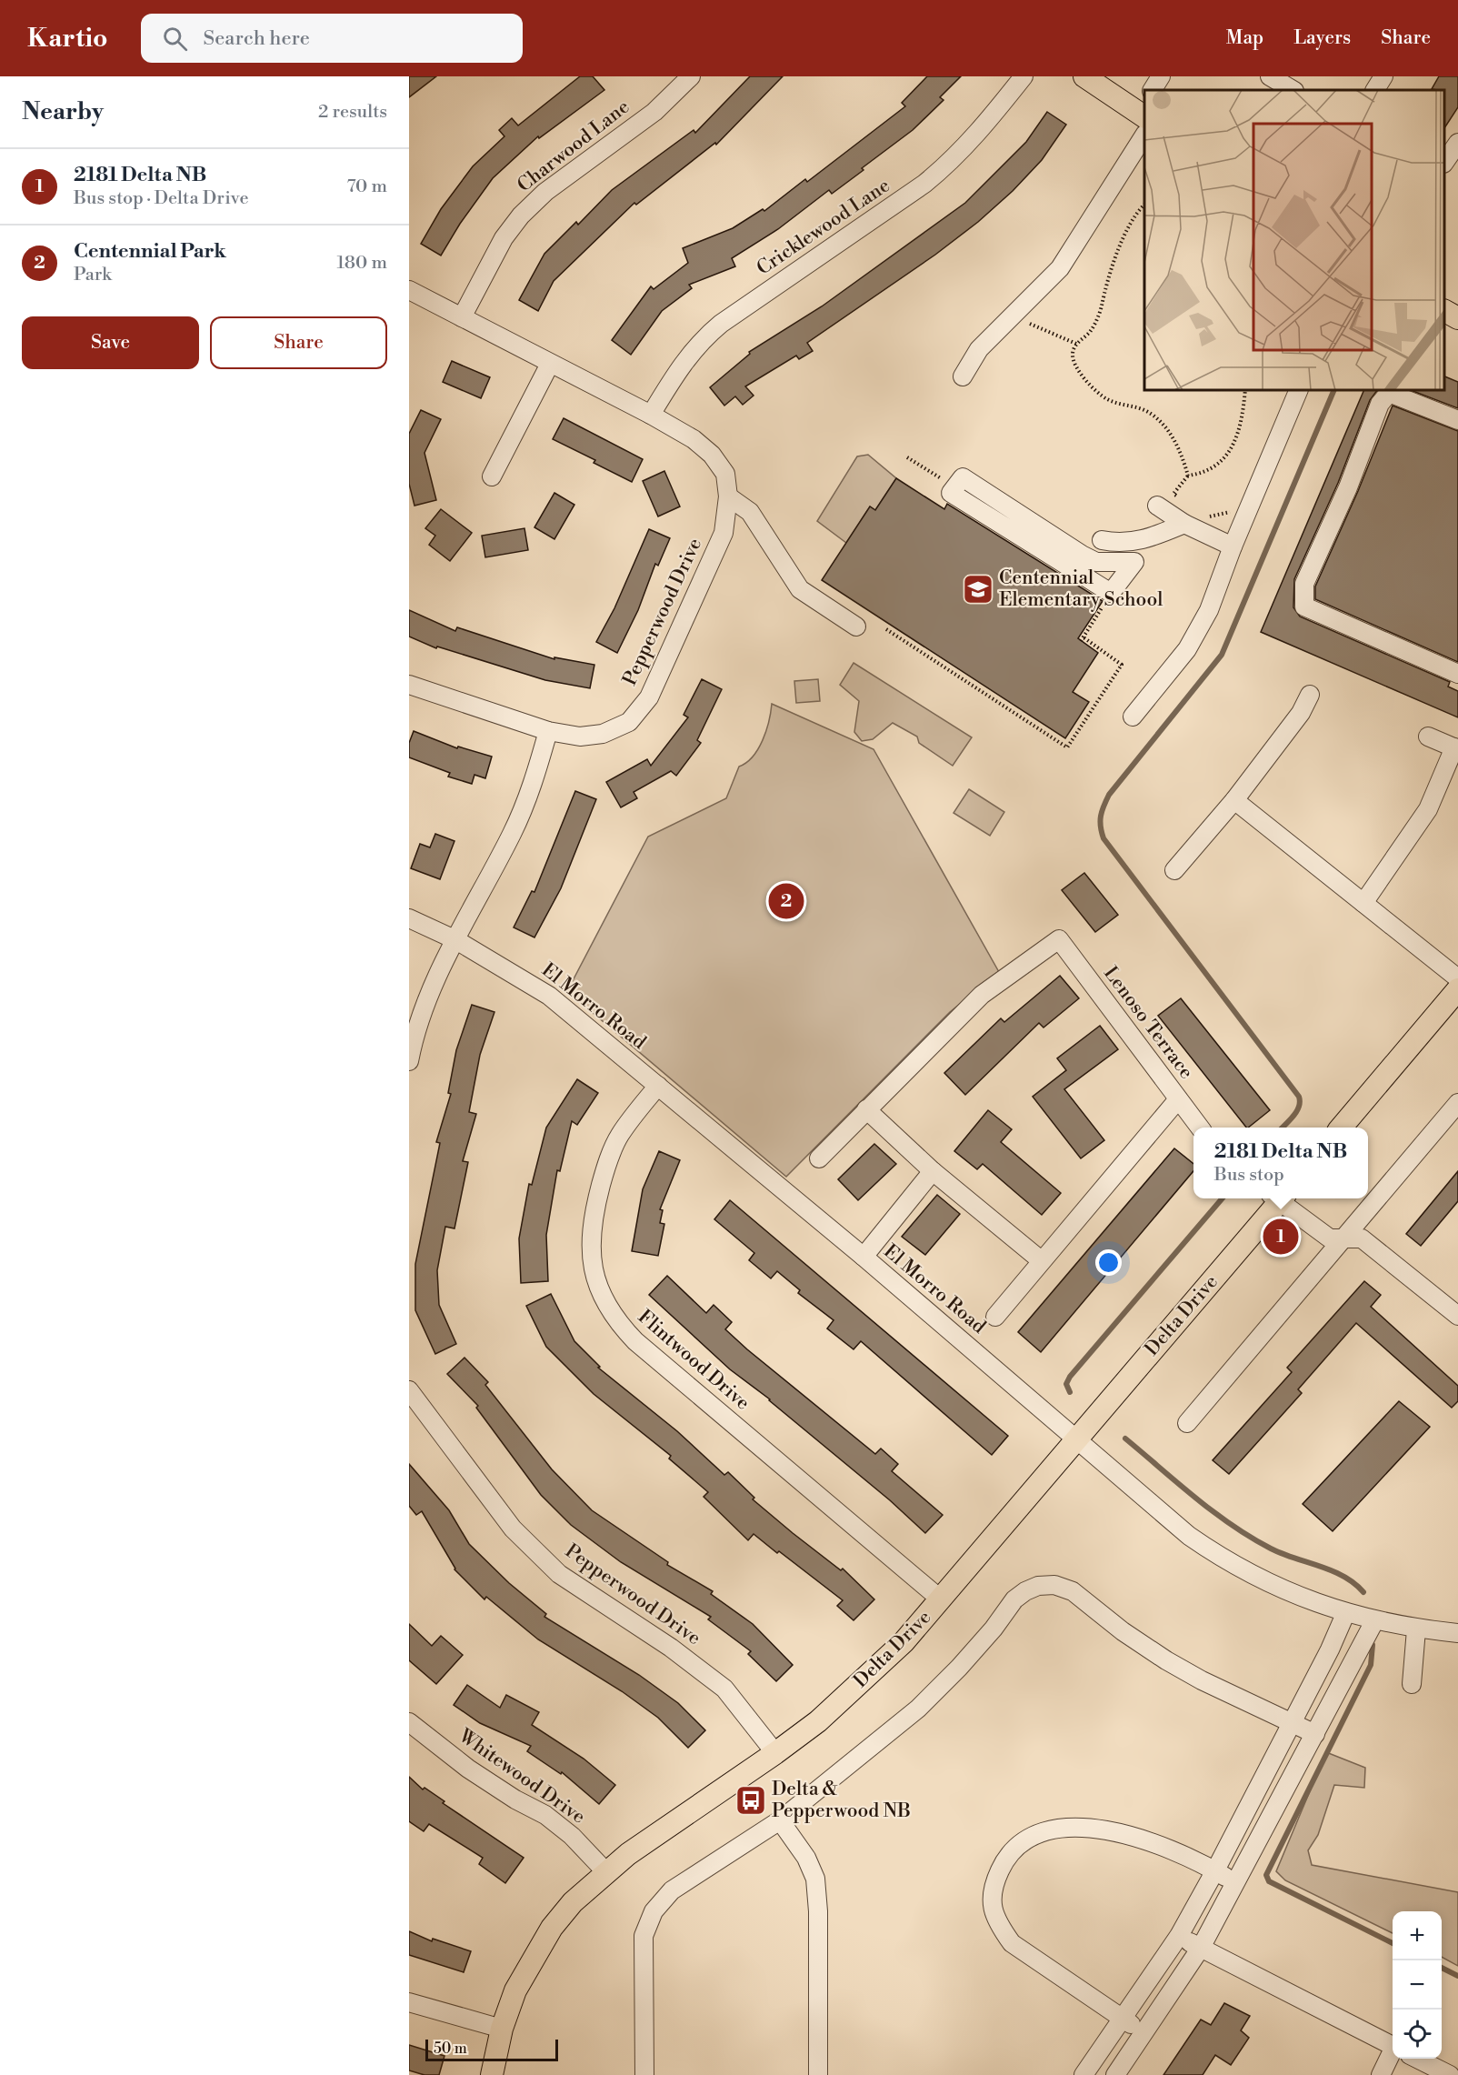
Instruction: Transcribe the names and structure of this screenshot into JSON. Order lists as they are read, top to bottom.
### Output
{
  "streets": {
    "main road": ["Delta Drive"],
    "street": [
      "Charwood Lane",
      "Cricklewood Lane",
      "Pepperwood Drive",
      "El Morro Road",
      "Lenoso Terrace",
      "Flintwood Drive",
      "Whitewood Drive"
    ]
  },
  "crossings": [
    ["Charwood Lane", "Pepperwood Drive"],
    ["Cricklewood Lane", "Pepperwood Drive"],
    ["Pepperwood Drive", "Delta Drive"],
    ["El Morro Road", "Delta Drive"],
    ["El Morro Road", "Flintwood Drive"],
    ["Delta Drive", "Flintwood Drive"],
    ["Delta Drive", "Whitewood Drive"]
  ],
  "places": {
    "school or university": ["Centennial Elementary School"],
    "bus stop": ["Delta & Pepperwood NB"]
  },
  "scale_bar": "50 m",
  "page": {
    "header": "Kartio",
    "search": "Search here",
    "nav": ["Map", "Layers", "Share"],
    "heading": ["Nearby", "2 results"],
    "list": [
      {
        "mark": "1",
        "name": "2181 Delta NB",
        "note": "Bus stop · Delta Drive",
        "value": "70 m"
      },
      {
        "mark": "2",
        "name": "Centennial Park",
        "note": "Park",
        "value": "180 m"
      }
    ],
    "buttons": ["Save", "Share"],
    "pins": ["2", "1"],
    "popup": ["2181 Delta NB", "Bus stop"],
    "map_buttons": ["+", "−"],
    "scale": "50 m"
  }
}
